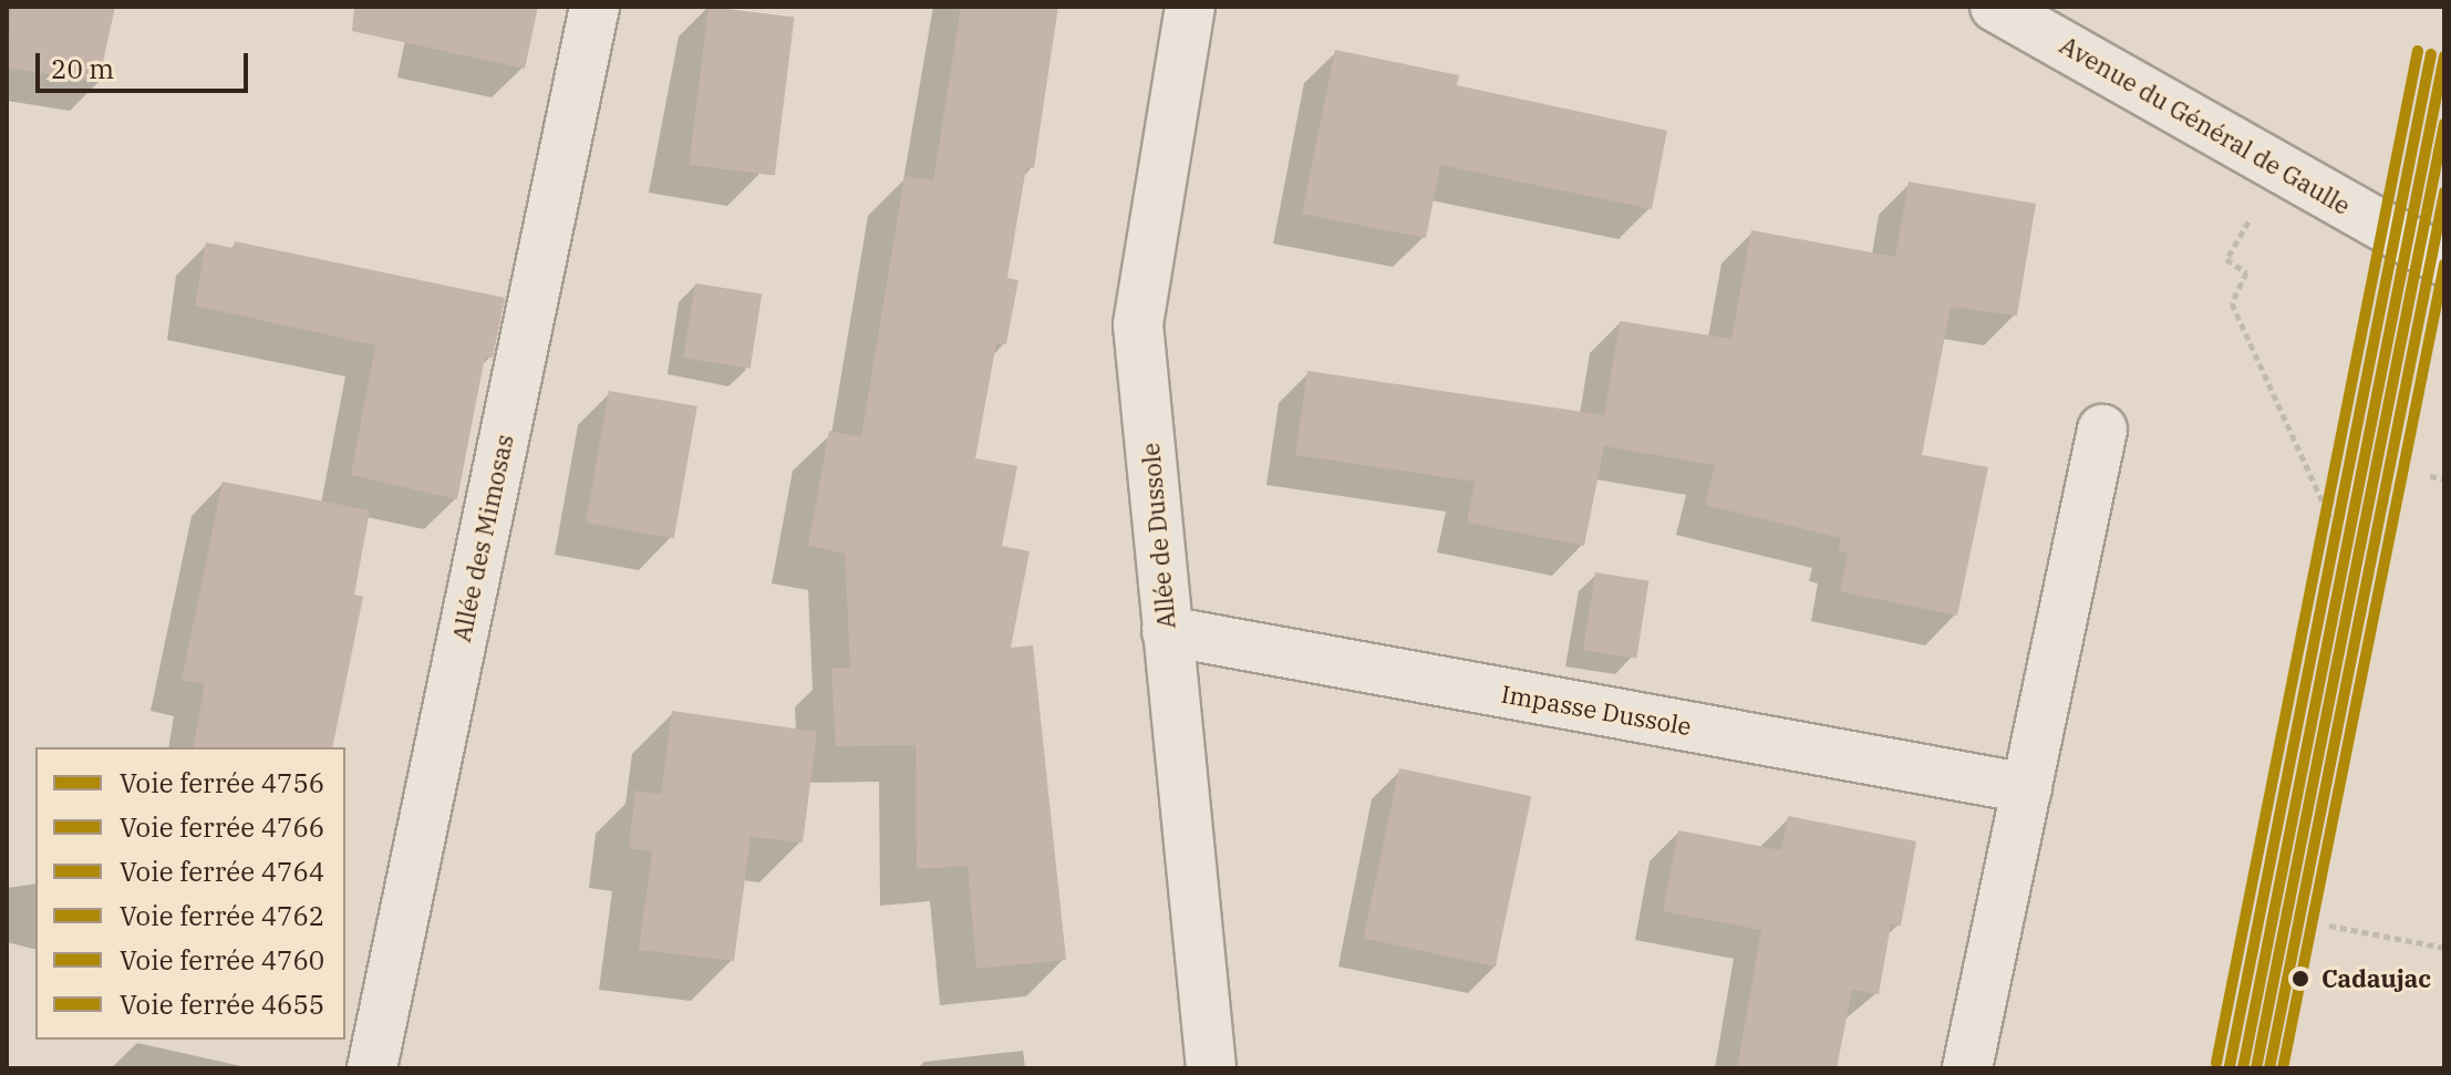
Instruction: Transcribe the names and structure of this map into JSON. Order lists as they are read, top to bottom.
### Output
{
  "streets": {
    "street": [
      "Avenue du Général de Gaulle",
      "Allée de Dussole",
      "Allée des Mimosas",
      "Impasse Dussole"
    ]
  },
  "crossings": [
    ["Allée de Dussole", "Impasse Dussole"]
  ],
  "places": ["Cadaujac"],
  "lines": [
    "rail line 4760",
    "rail line 4764",
    "rail line 4756",
    "rail line 4766",
    "rail line 4762",
    "rail line 4655"
  ],
  "legend": [
    "Voie ferrée 4756",
    "Voie ferrée 4766",
    "Voie ferrée 4764",
    "Voie ferrée 4762",
    "Voie ferrée 4760",
    "Voie ferrée 4655"
  ],
  "scale_bar": "20 m"
}
